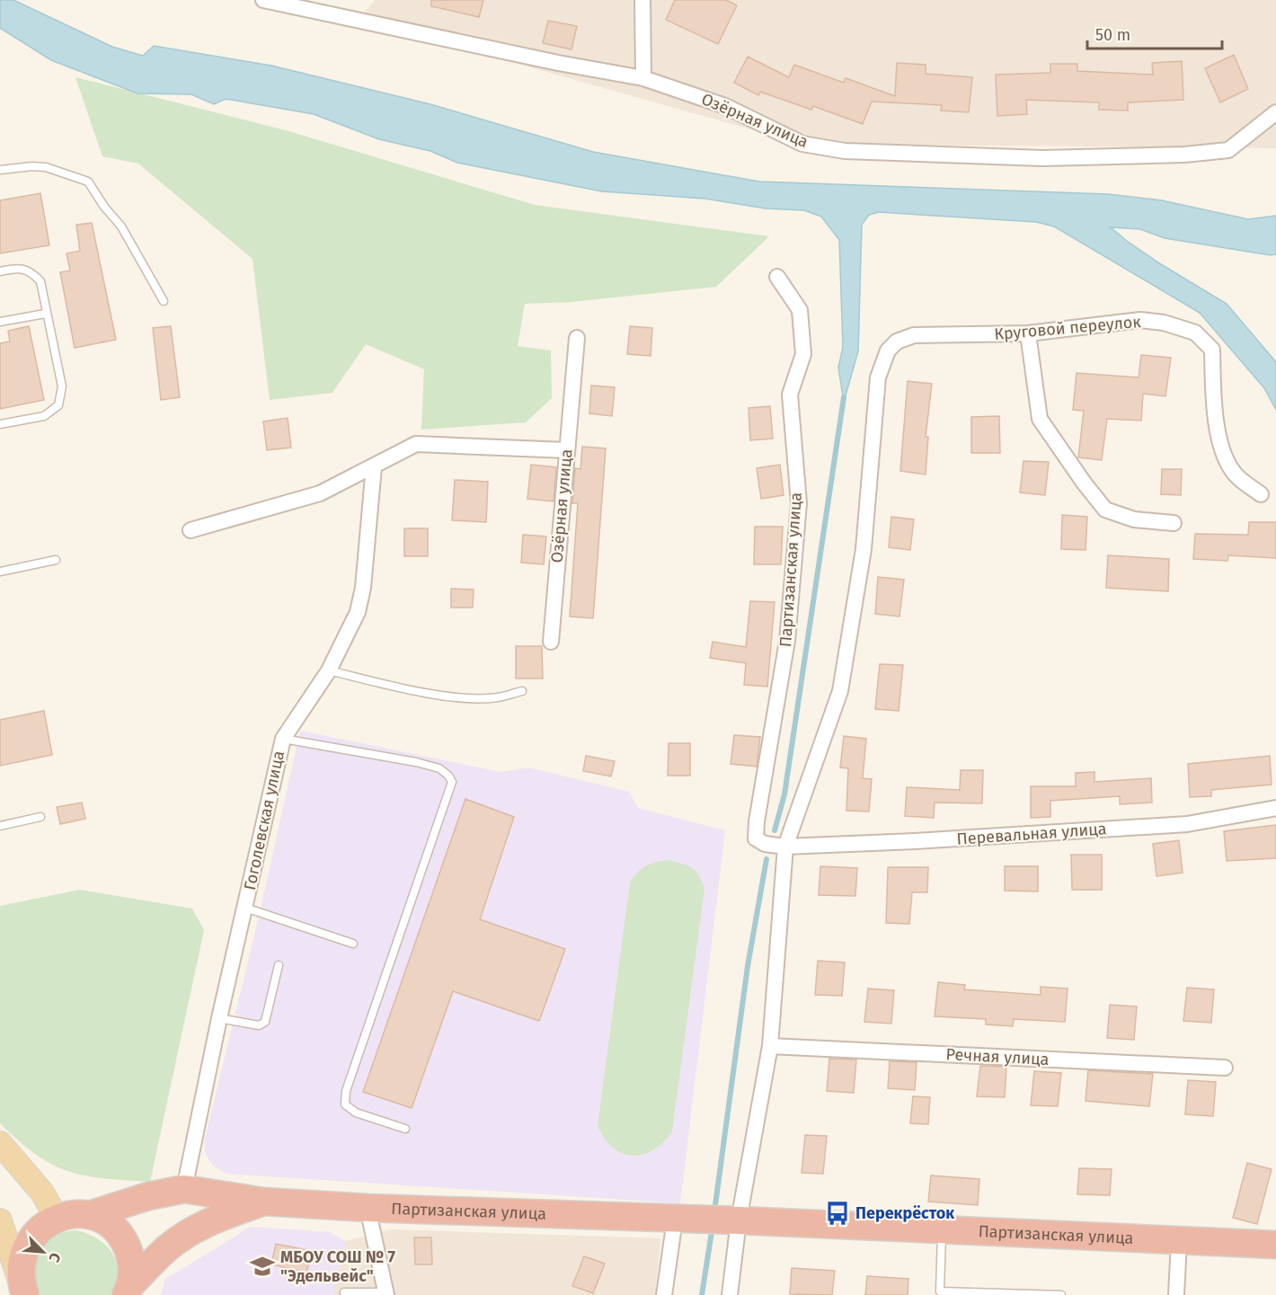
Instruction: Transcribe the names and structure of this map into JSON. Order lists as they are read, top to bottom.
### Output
{
  "streets": {
    "highway": ["Партизанская улица"],
    "street": [
      "Озёрная улица",
      "Круговой переулок",
      "Гоголевская улица",
      "Перевальная улица",
      "Речная улица"
    ]
  },
  "crossings": [
    ["Круговой переулок", "Партизанская улица"],
    ["Круговой переулок", "Перевальная улица"],
    ["Партизанская улица", "Гоголевская улица"],
    ["Партизанская улица", "Перевальная улица"]
  ],
  "places": {
    "bus stop": ["Перекрёсток"],
    "school or university": ["МБОУ СОШ № 7 \"Эдельвейс\""]
  },
  "scale_bar": "50 m",
  "north": "bottom right"
}
